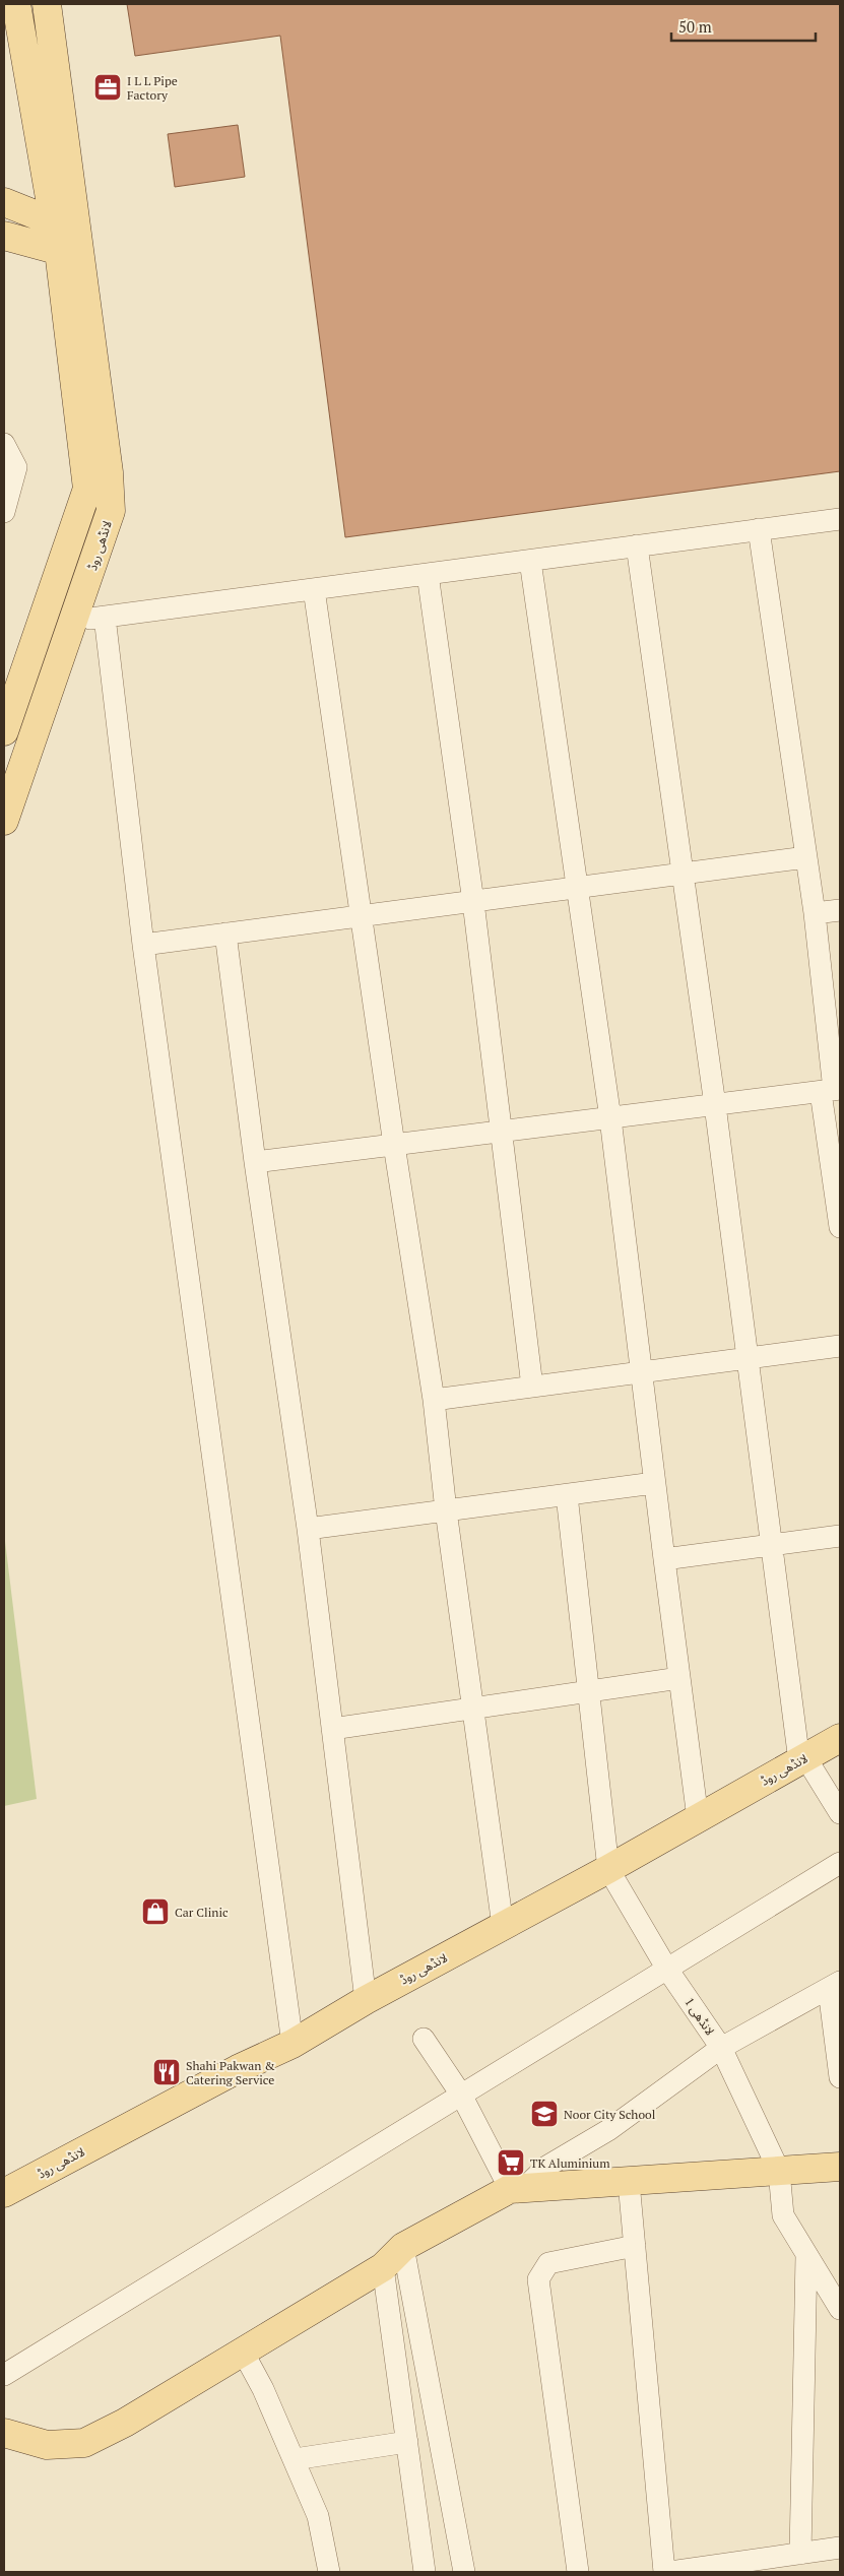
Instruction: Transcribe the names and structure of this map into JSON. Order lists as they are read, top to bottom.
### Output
{
  "streets": {
    "main road": ["لانڈھی روڈ"],
    "street": ["لانڈھی 1"]
  },
  "crossings": [
    ["لانڈھی روڈ", "لانڈھی 1"]
  ],
  "places": {
    "office": ["I L L Pipe Factory"],
    "shop": ["Car Clinic"],
    "restaurant": ["Shahi Pakwan & Catering Service"],
    "school or university": ["Noor City School"],
    "supermarket": ["TK Aluminium"]
  },
  "scale_bar": "50 m"
}
